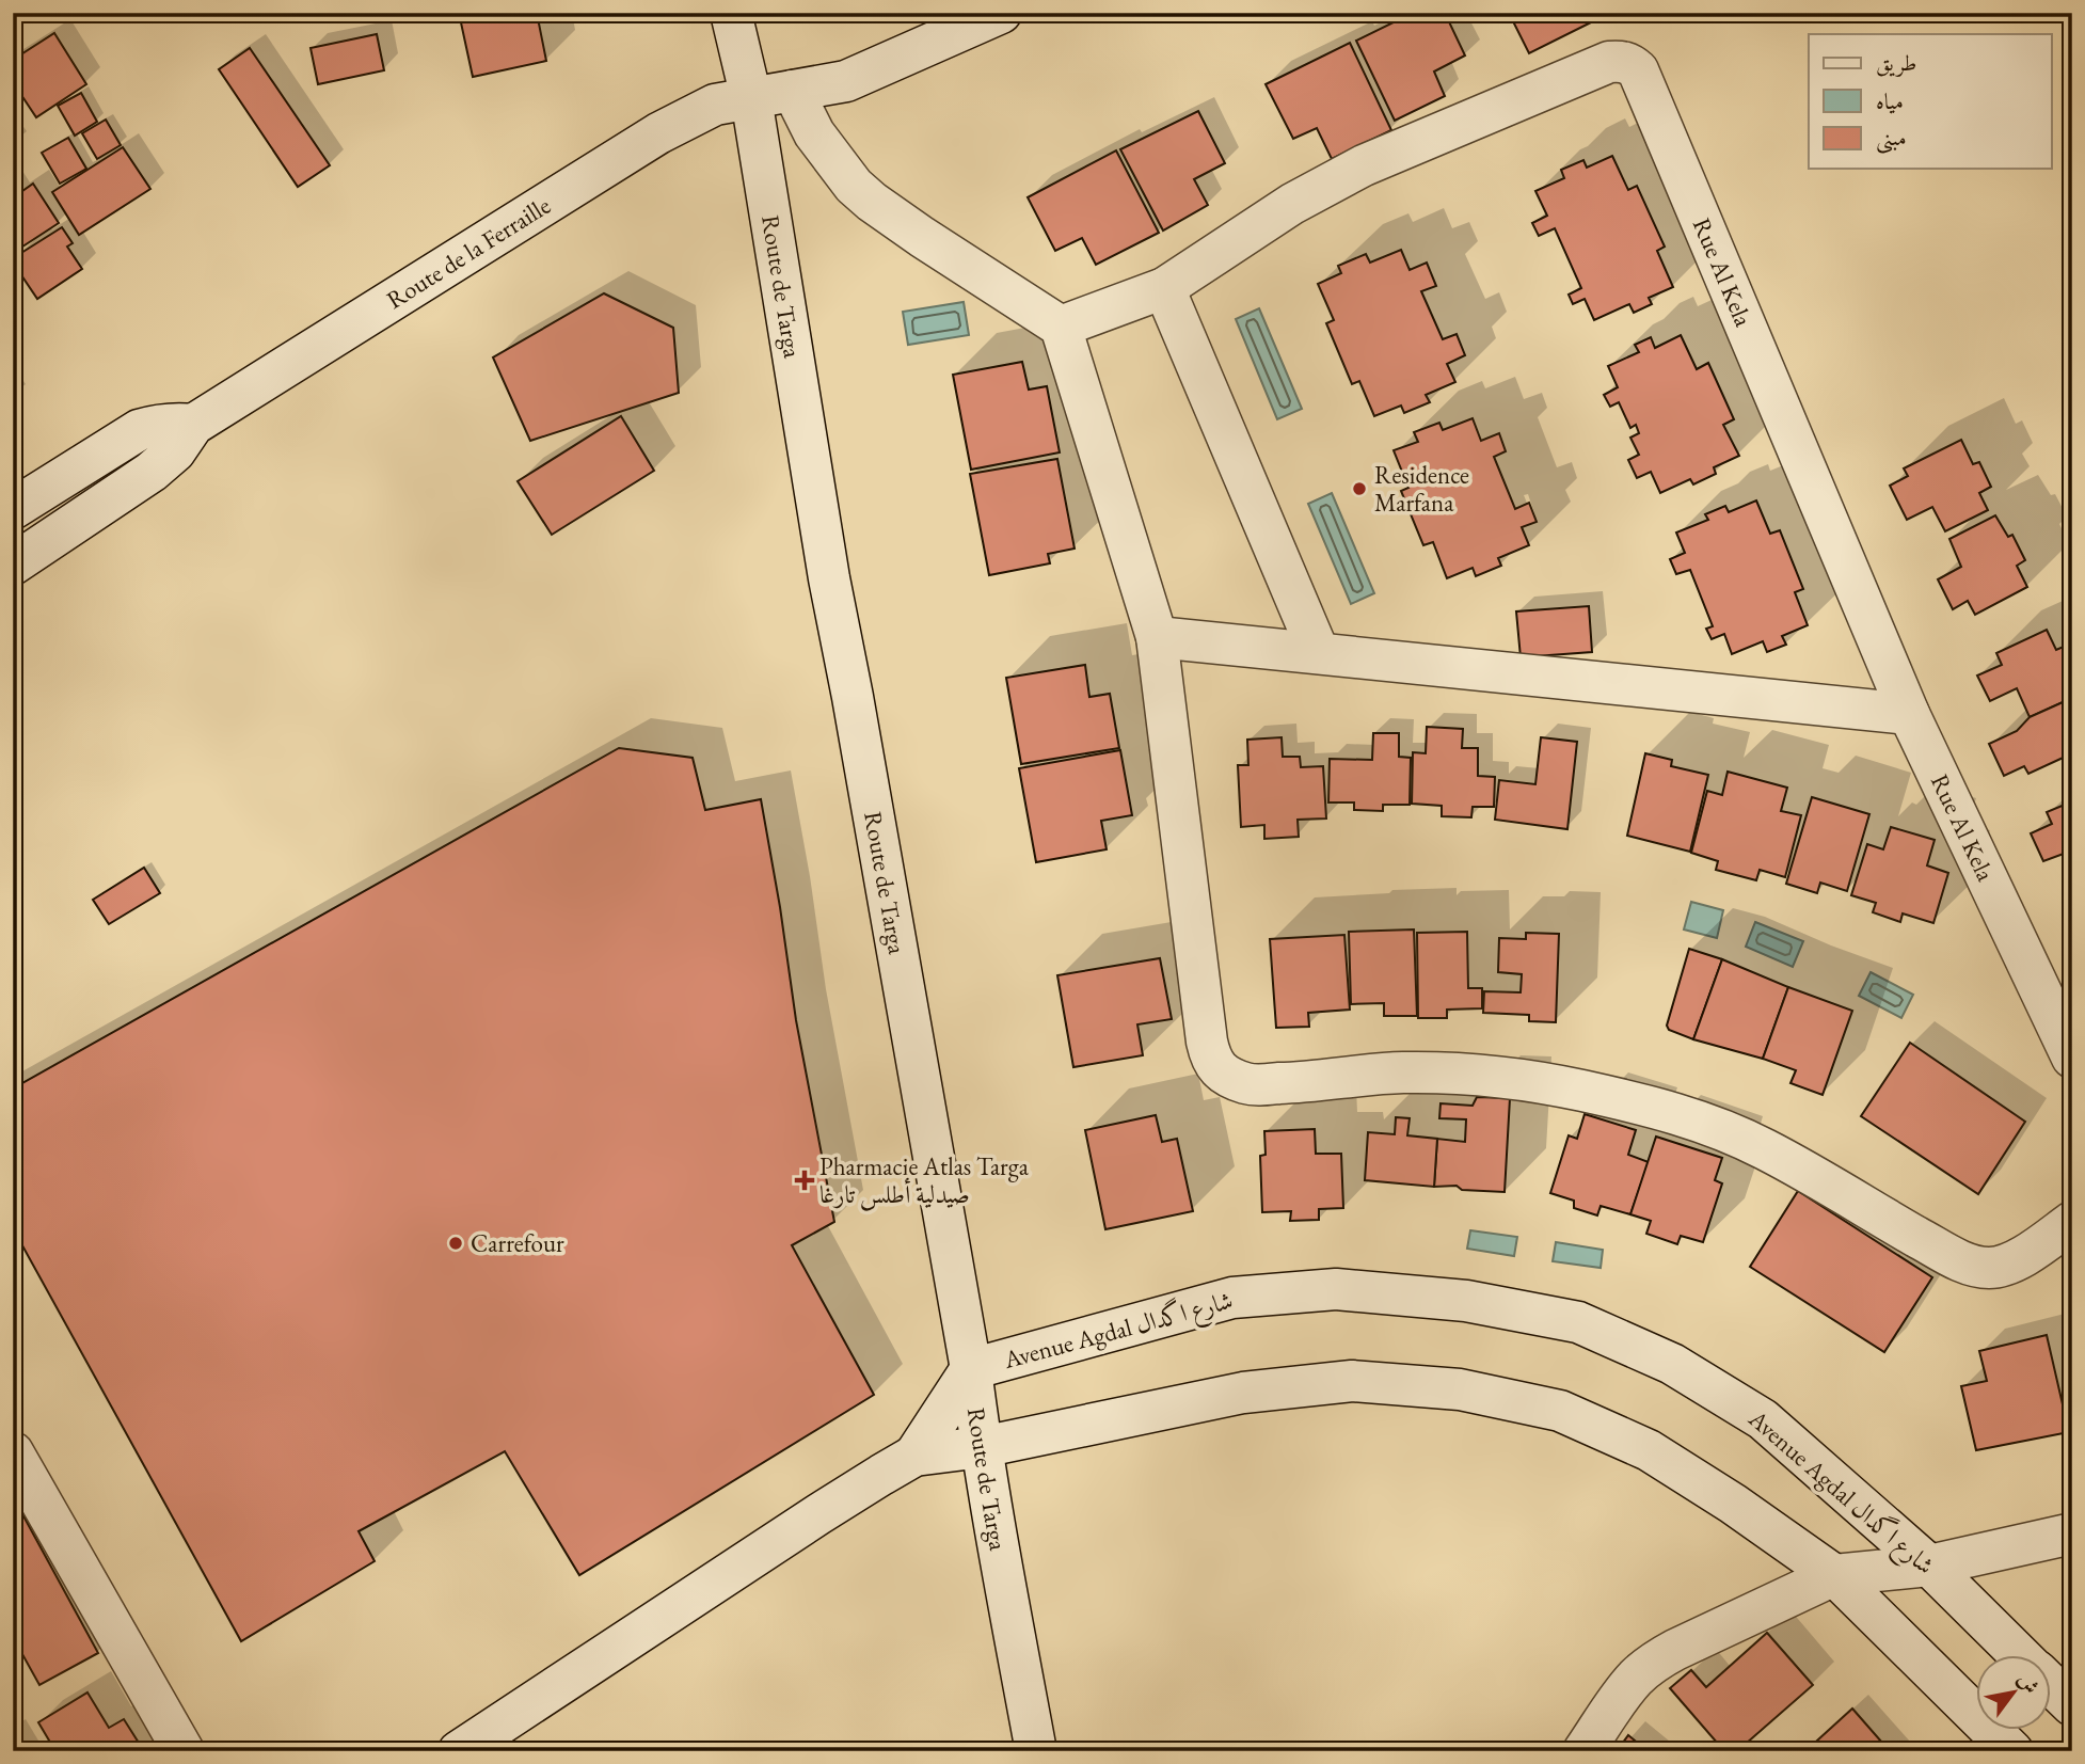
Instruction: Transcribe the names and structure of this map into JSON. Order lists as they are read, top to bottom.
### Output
{
  "streets": {
    "street": [
      "Route de la Ferraille",
      "Rue Al Kela",
      "Route de Targa",
      "Avenue Agdal شارع اگدال"
    ]
  },
  "crossings": [
    ["Route de la Ferraille", "Route de Targa"],
    ["Route de Targa", "Avenue Agdal شارع اگدال"]
  ],
  "places": {
    "other": ["Residence Marfana", "Carrefour"],
    "health": ["Pharmacie Atlas Targa صيدلية أطلس تارغا"]
  },
  "legend": ["طريق", "مياه", "مبنى"],
  "north": "top right"
}
